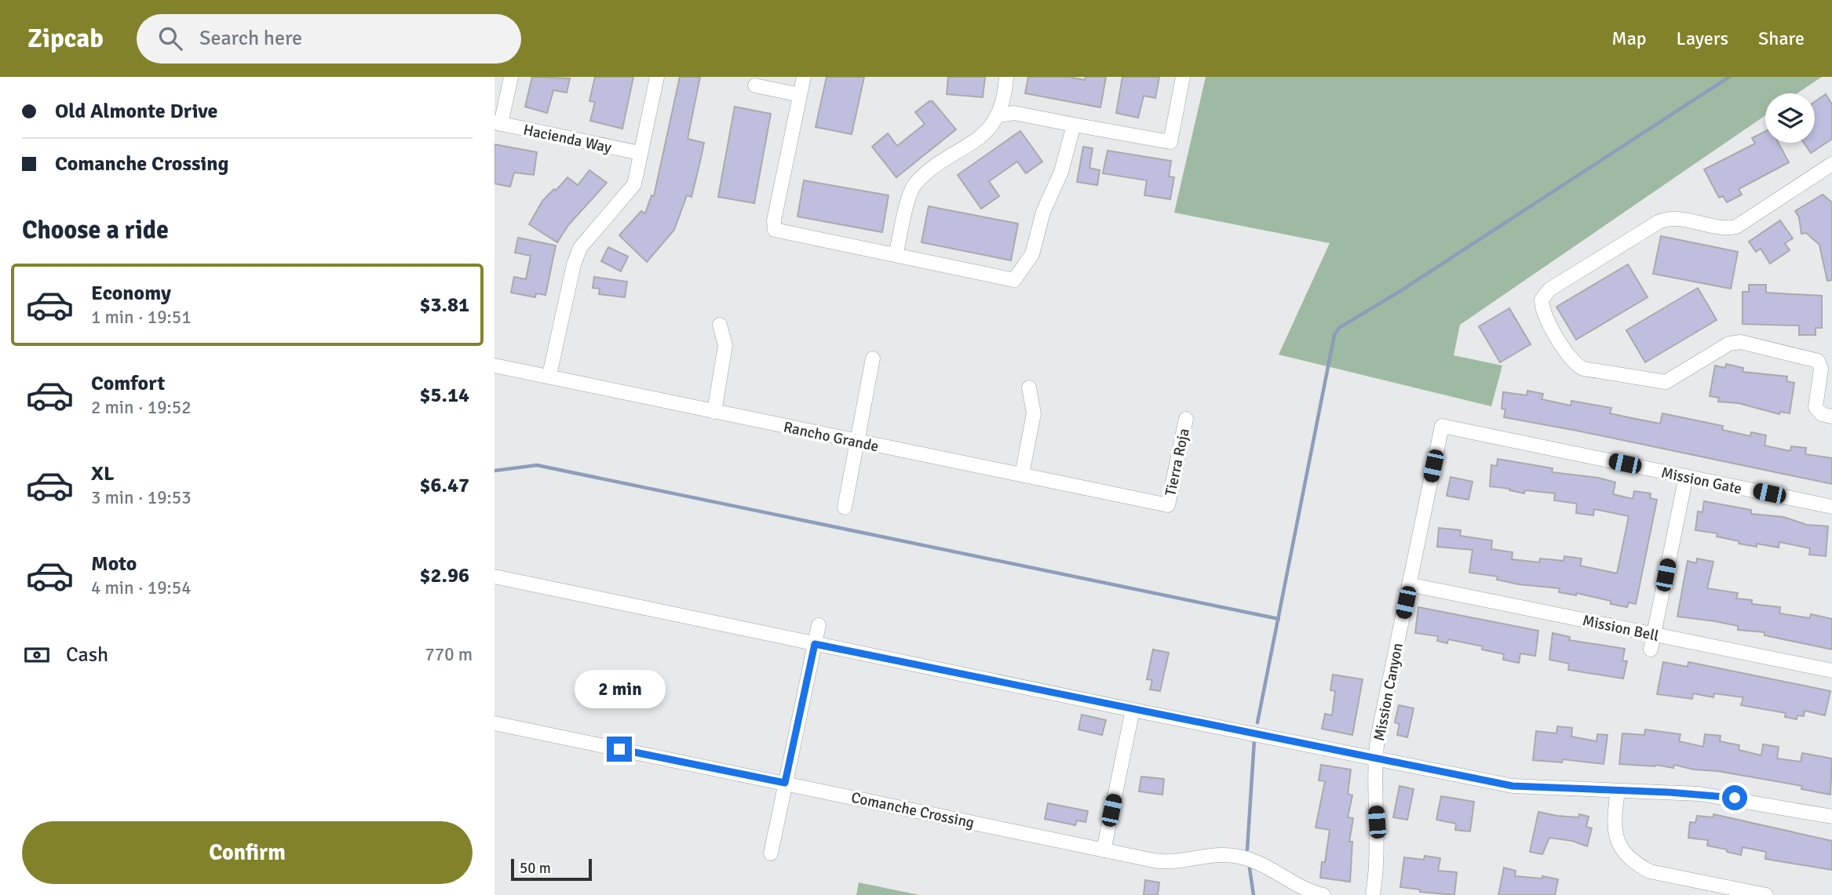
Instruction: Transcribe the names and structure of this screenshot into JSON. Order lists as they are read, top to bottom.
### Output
{
  "streets": {
    "street": [
      "Hacienda Way",
      "Rancho Grande",
      "Tierra Roja",
      "Mission Gate",
      "Mission Bell",
      "Mission Canyon",
      "Comanche Crossing"
    ]
  },
  "crossings": [
    ["Rancho Grande", "Tierra Roja"],
    ["Mission Gate", "Mission Canyon"],
    ["Mission Bell", "Mission Canyon"]
  ],
  "scale_bar": "50 m",
  "page": {
    "header": "Zipcab",
    "search": "Search here",
    "nav": ["Map", "Layers", "Share"],
    "banner": ["Old Almonte Drive", "Comanche Crossing"],
    "heading": "Choose a ride",
    "list": [
      {
        "name": "Economy",
        "note": "1 min · 19:51",
        "value": "$3.81"
      },
      {
        "name": "Comfort",
        "note": "2 min · 19:52",
        "value": "$5.14"
      },
      {
        "name": "XL",
        "note": "3 min · 19:53",
        "value": "$6.47"
      },
      {
        "name": "Moto",
        "note": "4 min · 19:54",
        "value": "$2.96"
      }
    ],
    "pay": ["Cash", "770 m"],
    "bubble": "2 min",
    "buttons": "Confirm",
    "scale": "50 m"
  }
}
